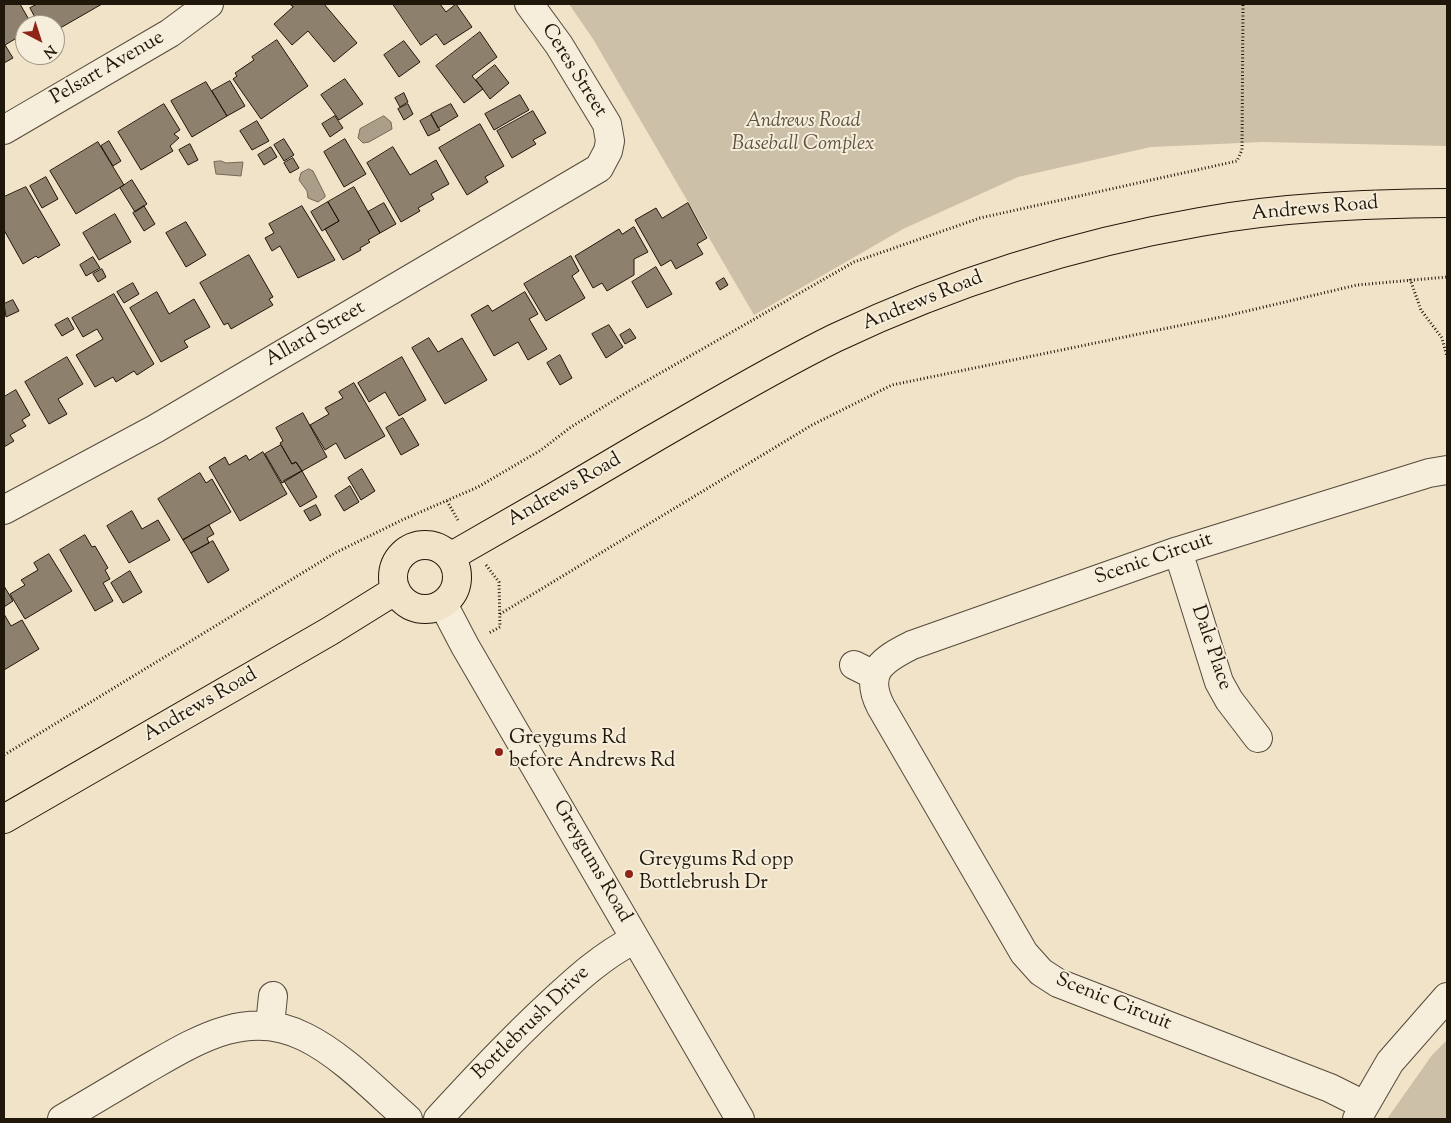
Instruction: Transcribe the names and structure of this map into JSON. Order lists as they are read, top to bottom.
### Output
{
  "streets": {
    "main road": ["Andrews Road"],
    "street": [
      "Pelsart Avenue",
      "Ceres Street",
      "Allard Street",
      "Scenic Circuit",
      "Dale Place",
      "Greygums Road",
      "Bottlebrush Drive"
    ]
  },
  "crossings": [
    ["Ceres Street", "Allard Street"],
    ["Andrews Road", "Greygums Road"],
    ["Scenic Circuit", "Dale Place"],
    ["Greygums Road", "Bottlebrush Drive"]
  ],
  "parks": ["Andrews Road Baseball Complex"],
  "places": ["Greygums Rd before Andrews Rd", "Greygums Rd opp Bottlebrush Dr"],
  "north": "bottom right"
}
